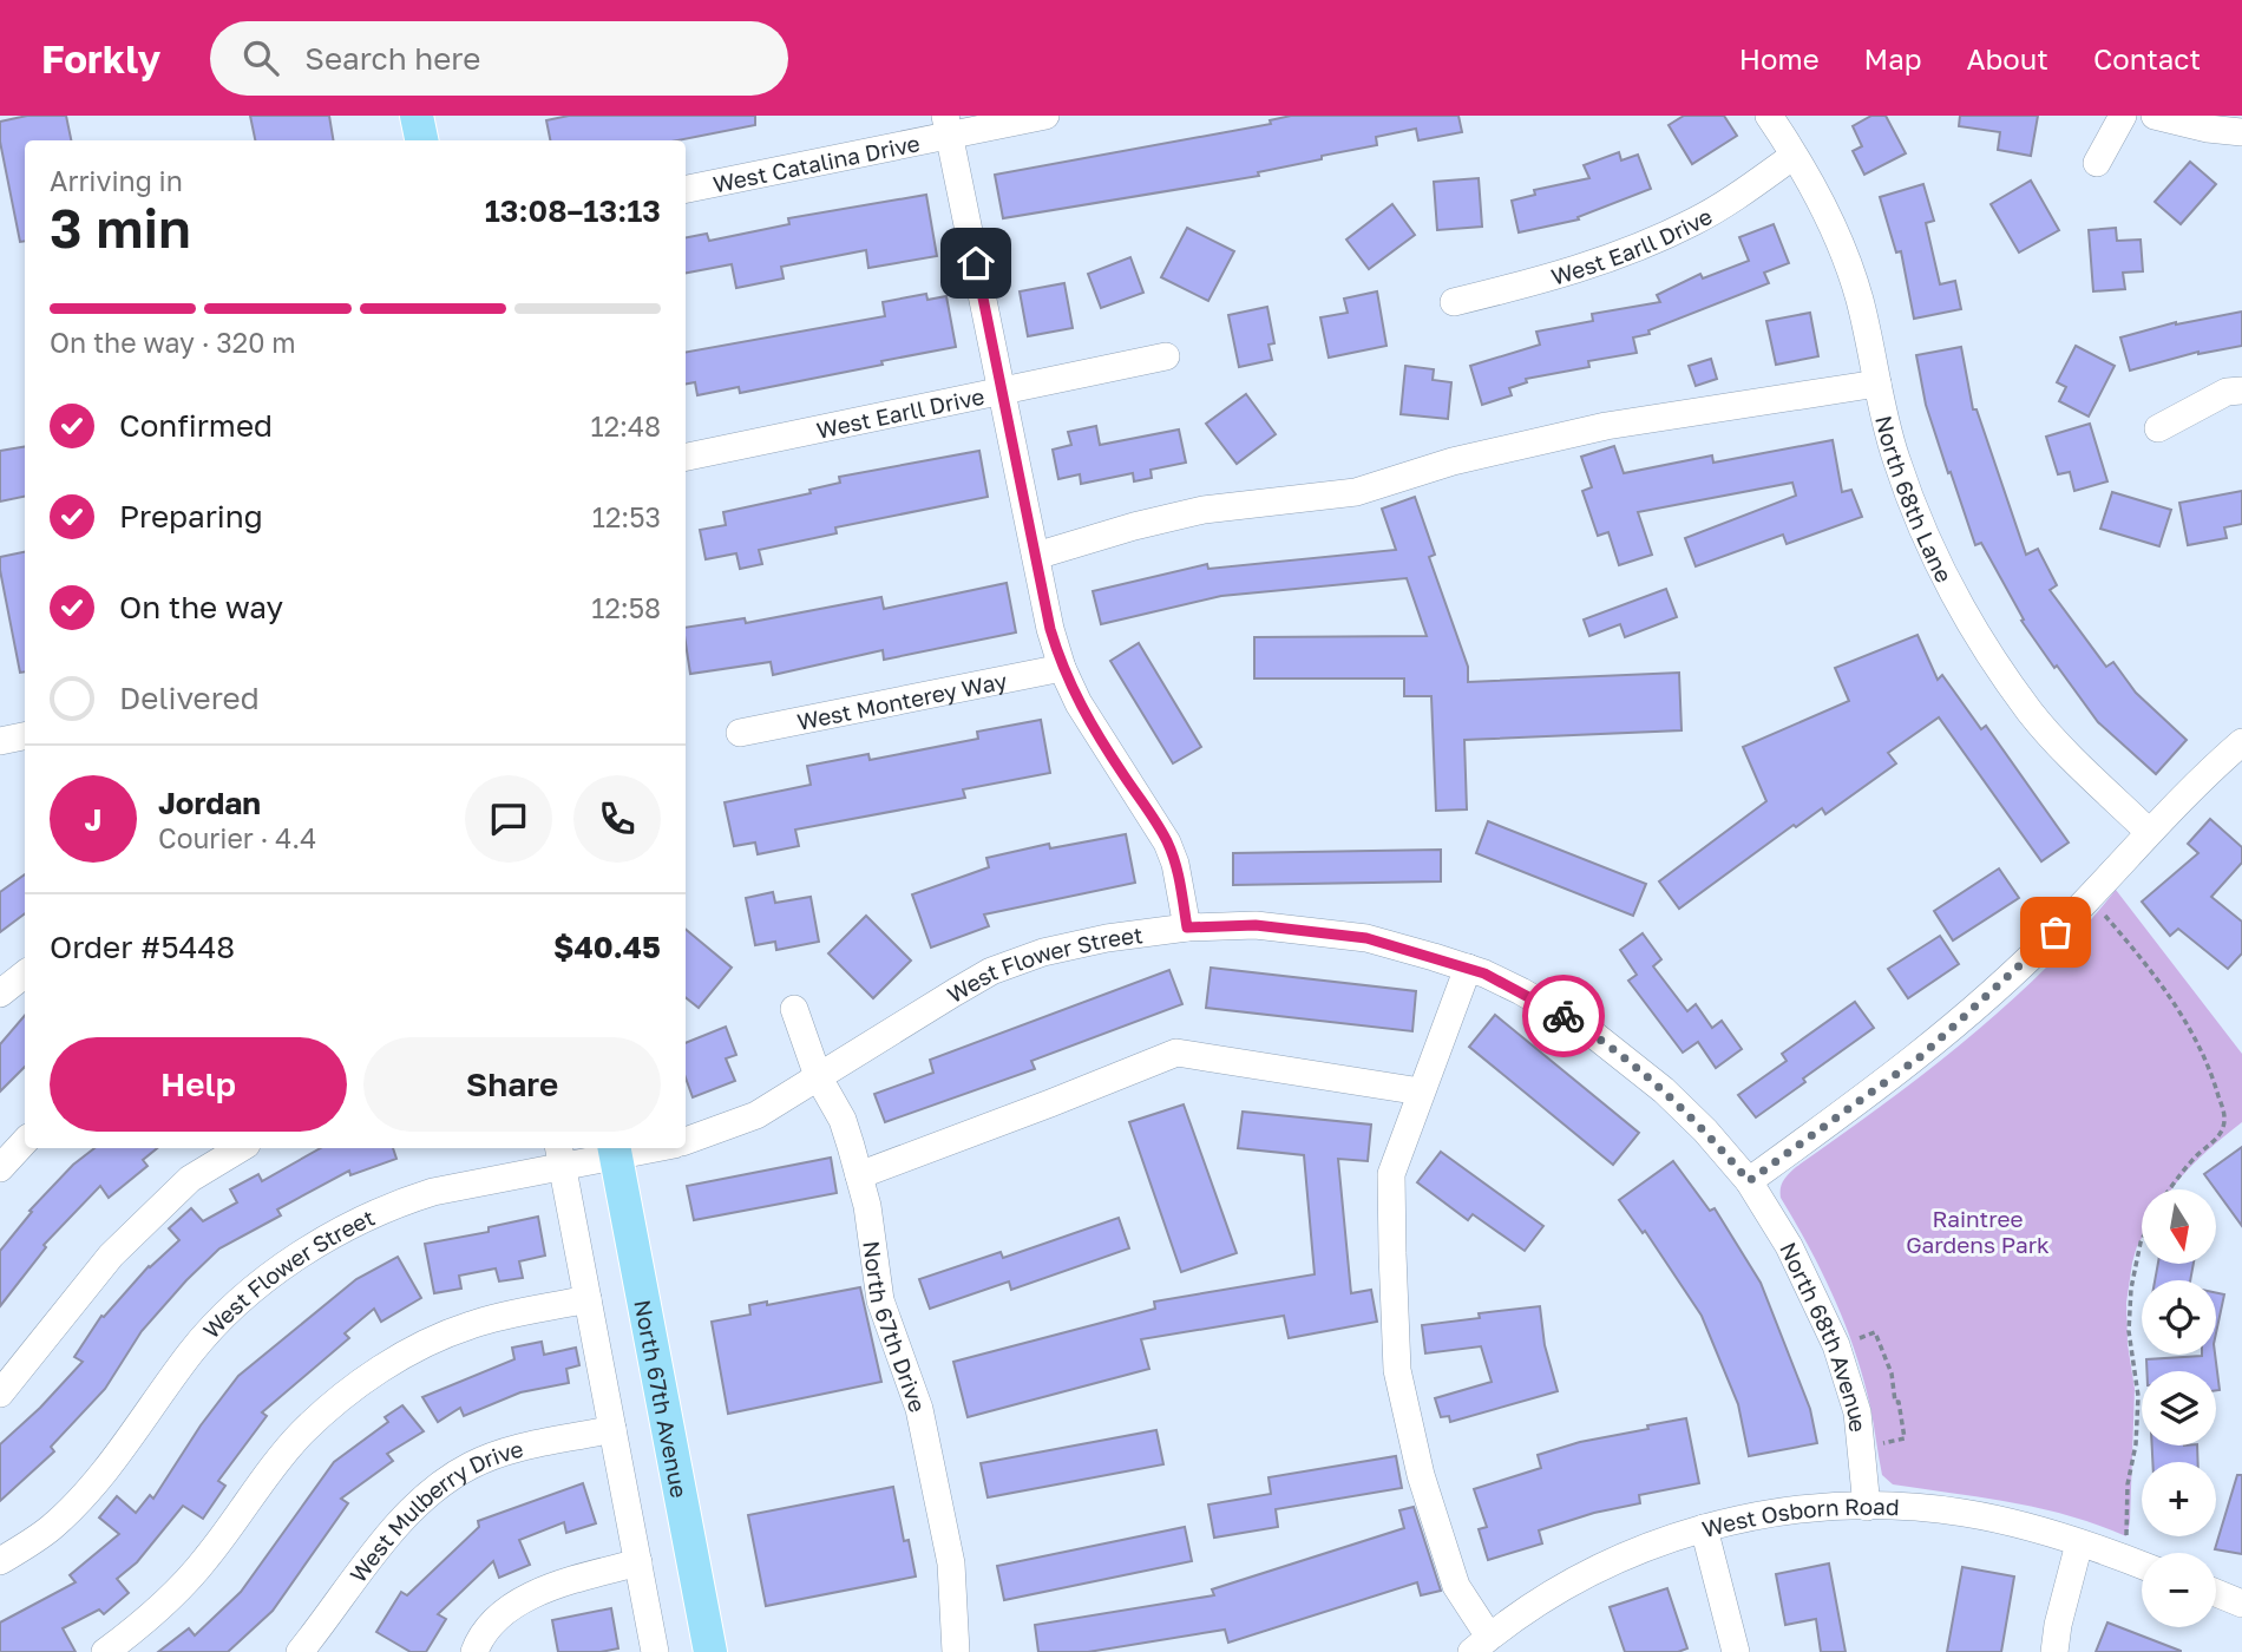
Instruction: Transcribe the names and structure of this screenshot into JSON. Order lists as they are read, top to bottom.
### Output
{
  "streets": {
    "main road": ["North 67th Avenue"],
    "street": [
      "West Catalina Drive",
      "West Earll Drive",
      "North 68th Lane",
      "West Monterey Way",
      "West Flower Street",
      "North 67th Drive",
      "North 68th Avenue",
      "West Mulberry Drive",
      "West Osborn Road"
    ]
  },
  "crossings": [
    ["West Earll Drive", "North 68th Lane"],
    ["West Flower Street", "North 67th Drive"],
    ["West Flower Street", "North 68th Avenue"],
    ["West Flower Street", "North 67th Avenue"],
    ["North 68th Avenue", "West Osborn Road"]
  ],
  "parks": ["Raintree Gardens Park"],
  "north": "bottom",
  "page": {
    "header": "Forkly",
    "search": "Search here",
    "nav": [
      "Home",
      "Map",
      "About",
      "Contact"
    ],
    "heading": ["3 min", "Arriving in", "13:08–13:13"],
    "panel": [
      "Jordan",
      "Courier · 4.4",
      "Order #5448",
      "$40.45"
    ],
    "bar": "On the way · 320 m",
    "list": [
      ["Confirmed", "12:48"],
      ["Preparing", "12:53"],
      ["On the way", "12:58"],
      "Delivered"
    ],
    "round": "J",
    "buttons": ["Help", "Share"],
    "map_buttons": ["+", "−"]
  }
}
